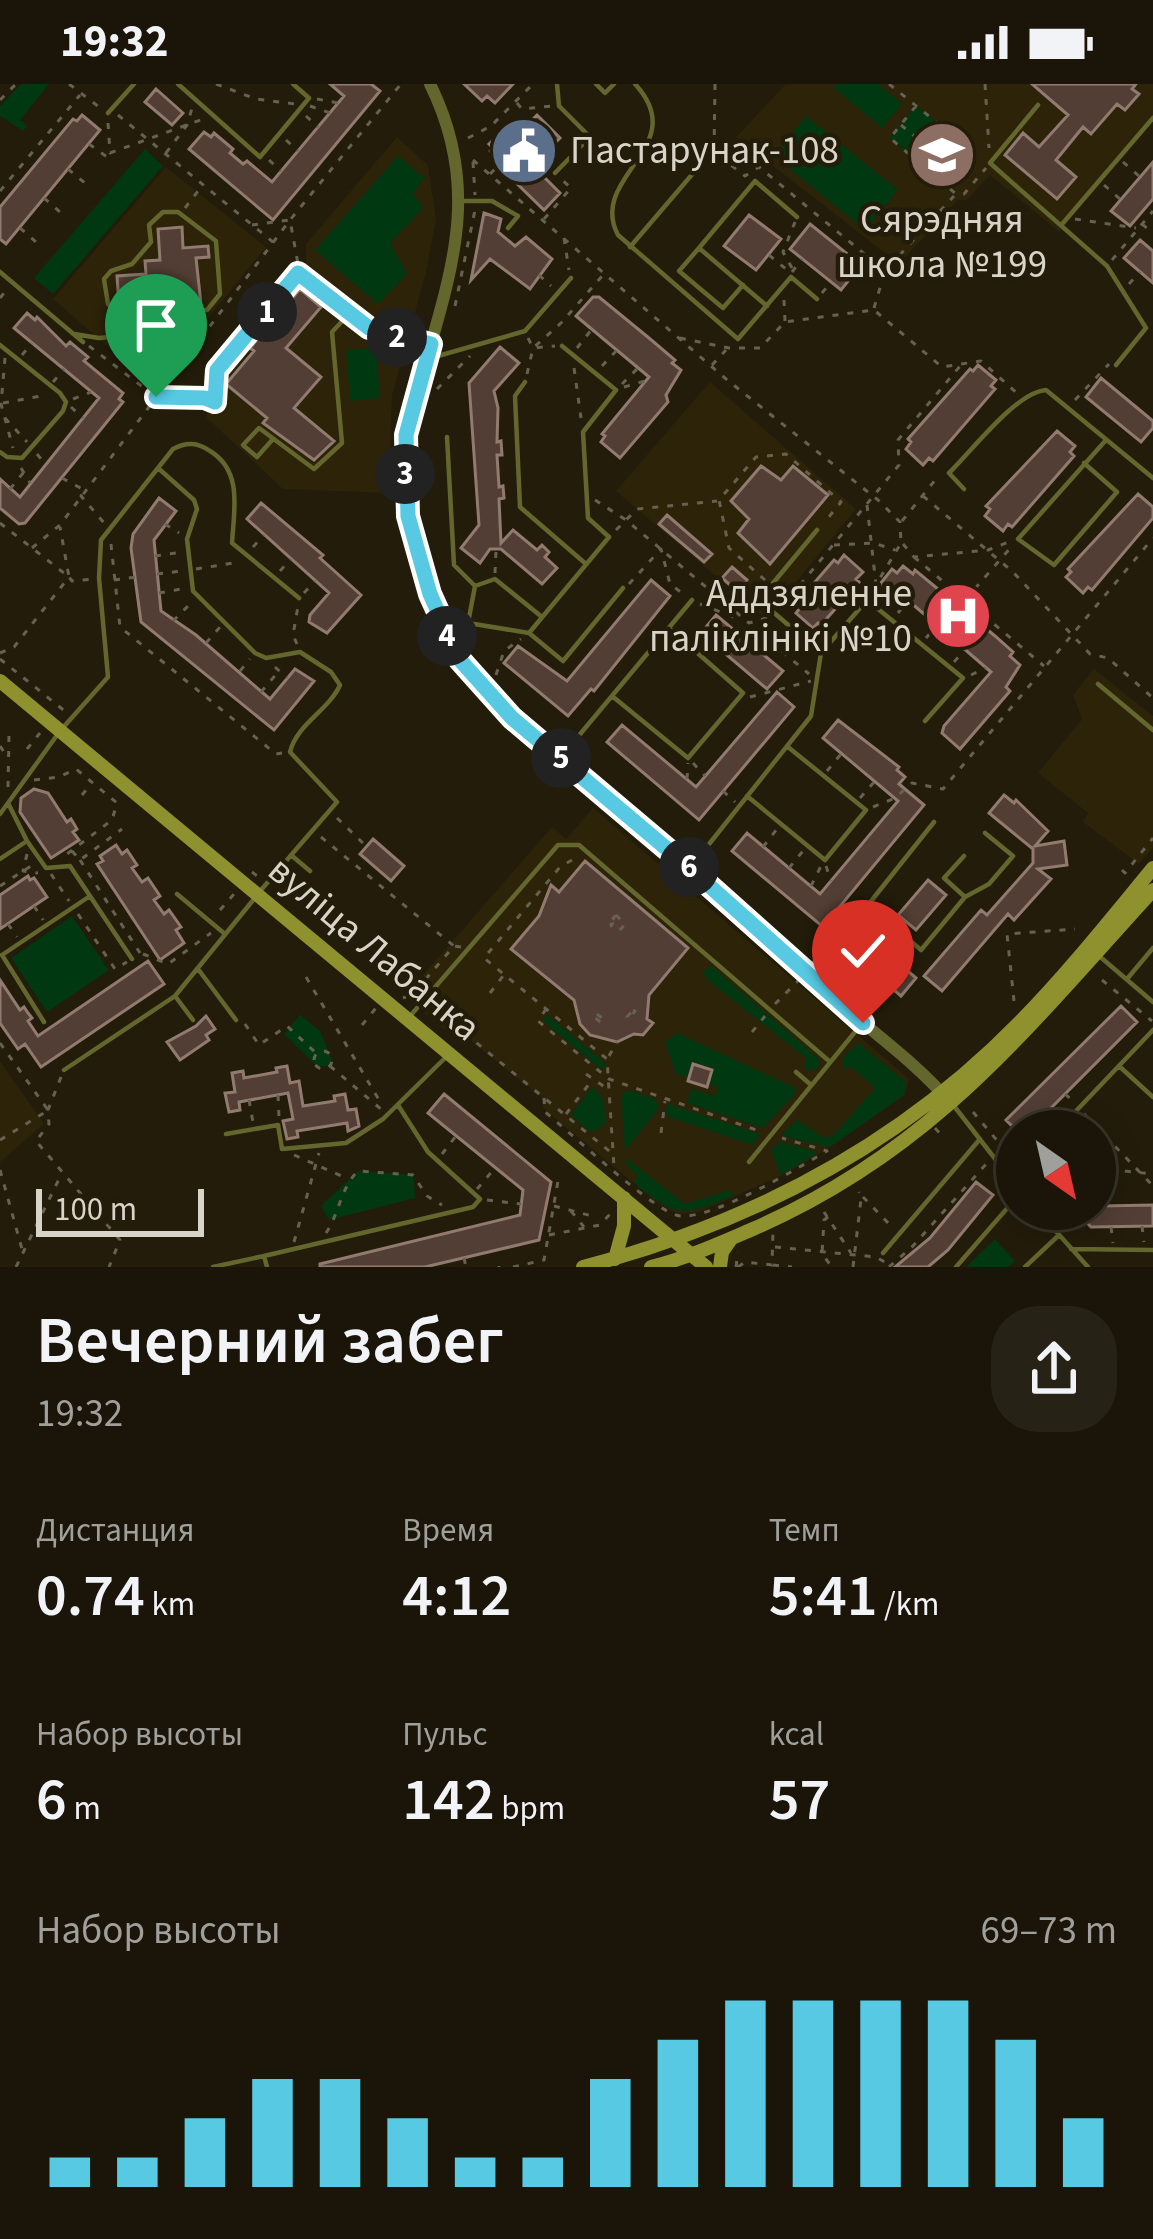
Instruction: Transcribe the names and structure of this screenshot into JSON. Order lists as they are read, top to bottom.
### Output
{
  "streets": {
    "main road": ["вуліца Лабанка"]
  },
  "places": {
    "public building": ["Пастарунак-108"],
    "school or university": ["Сярэдняя школа №199"],
    "hospital": ["Аддзяленне паліклінікі №10"]
  },
  "scale_bar": "100 m",
  "north": "bottom right",
  "page": {
    "status": "19:32",
    "pins": [
      "1",
      "2",
      "3",
      "4",
      "5",
      "6"
    ],
    "scale": "100 m",
    "heading": ["Вечерний забег", "19:32"],
    "stats": [
      ["Дистанция", "0.74 km"],
      ["Время", "4:12"],
      ["Темп", "5:41 /km"],
      ["Набор высоты", "6 m"],
      ["Пульс", "142 bpm"],
      ["kcal", "57"]
    ],
    "chart": ["Набор высоты", "69–73 m"]
  }
}
